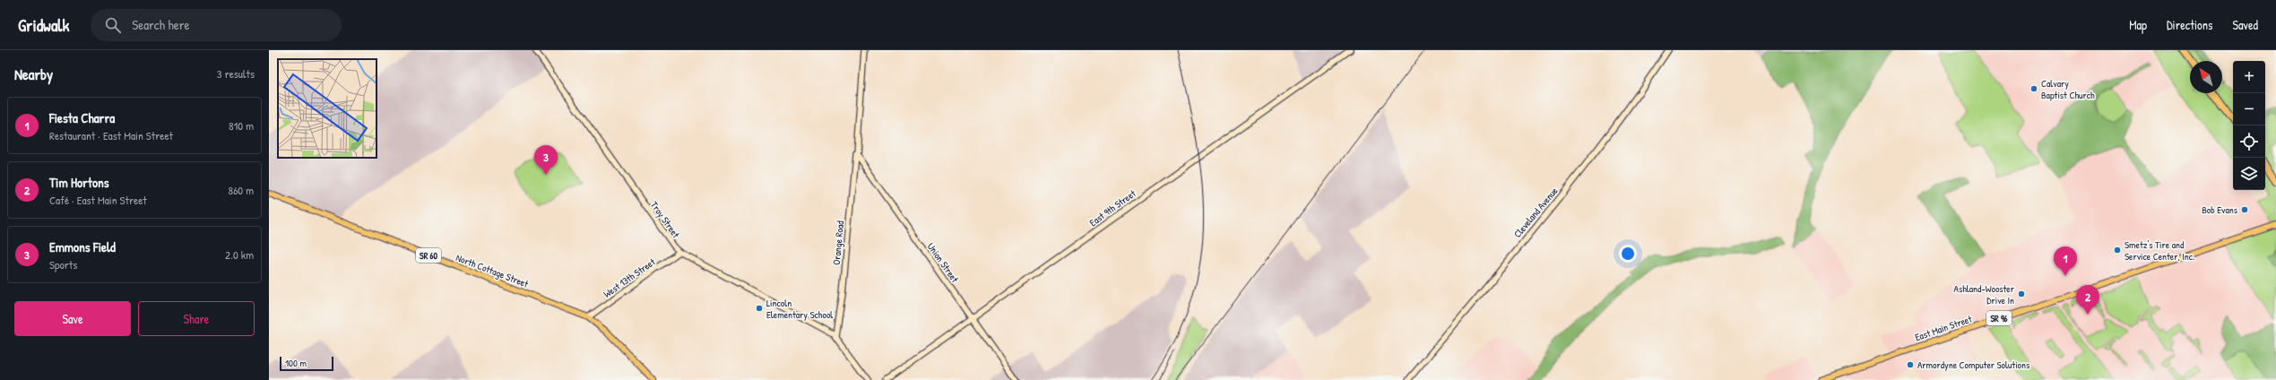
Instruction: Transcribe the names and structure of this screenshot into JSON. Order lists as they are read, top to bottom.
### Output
{
  "streets": {
    "main road": [
      "East 9th Street",
      "Cleveland Avenue",
      "Troy Street",
      "Orange Road",
      "SR 60",
      "Union Street",
      "North Cottage Street",
      "West 13th Street",
      "SR 96",
      "East Main Street"
    ]
  },
  "crossings": [
    ["East 9th Street", "Union Street"],
    ["Troy Street", "Orange Road"],
    ["Troy Street", "West 13th Street"],
    ["Orange Road", "Union Street"],
    ["SR 60", "North Cottage Street"],
    ["SR 60", "West 13th Street"],
    ["North Cottage Street", "West 13th Street"]
  ],
  "places": [
    "Calvary Baptist Church",
    "Bob Evans",
    "Smetz's Tire and Service Center, Inc.",
    "Ashland-Wooster Drive In",
    "Lincoln Elementary School",
    "Armordyne Computer Solutions"
  ],
  "scale_bar": "100 m",
  "north": "top left",
  "page": {
    "header": "Gridwalk",
    "search": "Search here",
    "nav": ["Map", "Directions", "Saved"],
    "heading": ["Nearby", "3 results"],
    "map_buttons": ["+", "−"],
    "list": [
      {
        "mark": "1",
        "name": "Fiesta Charra",
        "note": "Restaurant · East Main Street",
        "value": "810 m"
      },
      {
        "mark": "2",
        "name": "Tim Hortons",
        "note": "Café · East Main Street",
        "value": "860 m"
      },
      {
        "mark": "3",
        "name": "Emmons Field",
        "note": "Sports",
        "value": "2.0 km"
      }
    ],
    "pins": ["3", "1", "2"],
    "buttons": ["Save", "Share"],
    "scale": "100 m"
  }
}
